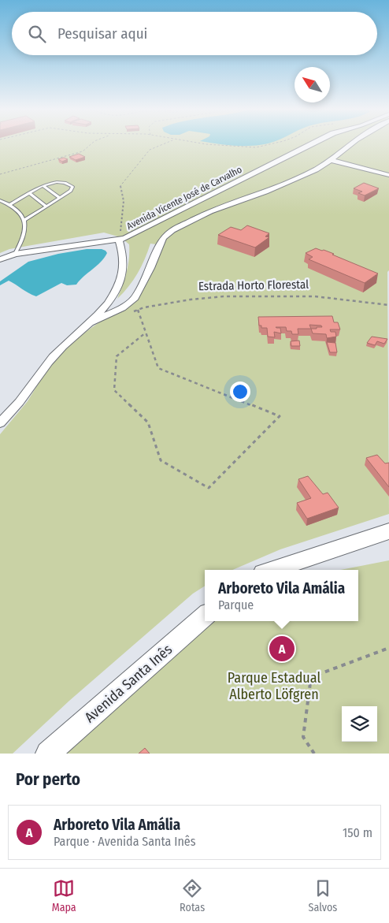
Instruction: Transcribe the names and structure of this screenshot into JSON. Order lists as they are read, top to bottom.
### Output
{
  "streets": {
    "main road": ["Avenida Santa Inês"],
    "street": ["Avenida Vicente José de Carvalho"],
    "path": ["Estrada Horto Florestal"]
  },
  "parks": ["Parque Estadual Alberto Löfgren"],
  "north": "top left",
  "page": {
    "search": "Pesquisar aqui",
    "popup": ["Arboreto Vila Amália", "Parque"],
    "pins": "A",
    "heading": "Por perto",
    "list": [
      {
        "mark": "A",
        "name": "Arboreto Vila Amália",
        "note": "Parque · Avenida Santa Inês",
        "value": "150 m"
      }
    ],
    "nav": ["Mapa", "Rotas", "Salvos"]
  }
}
